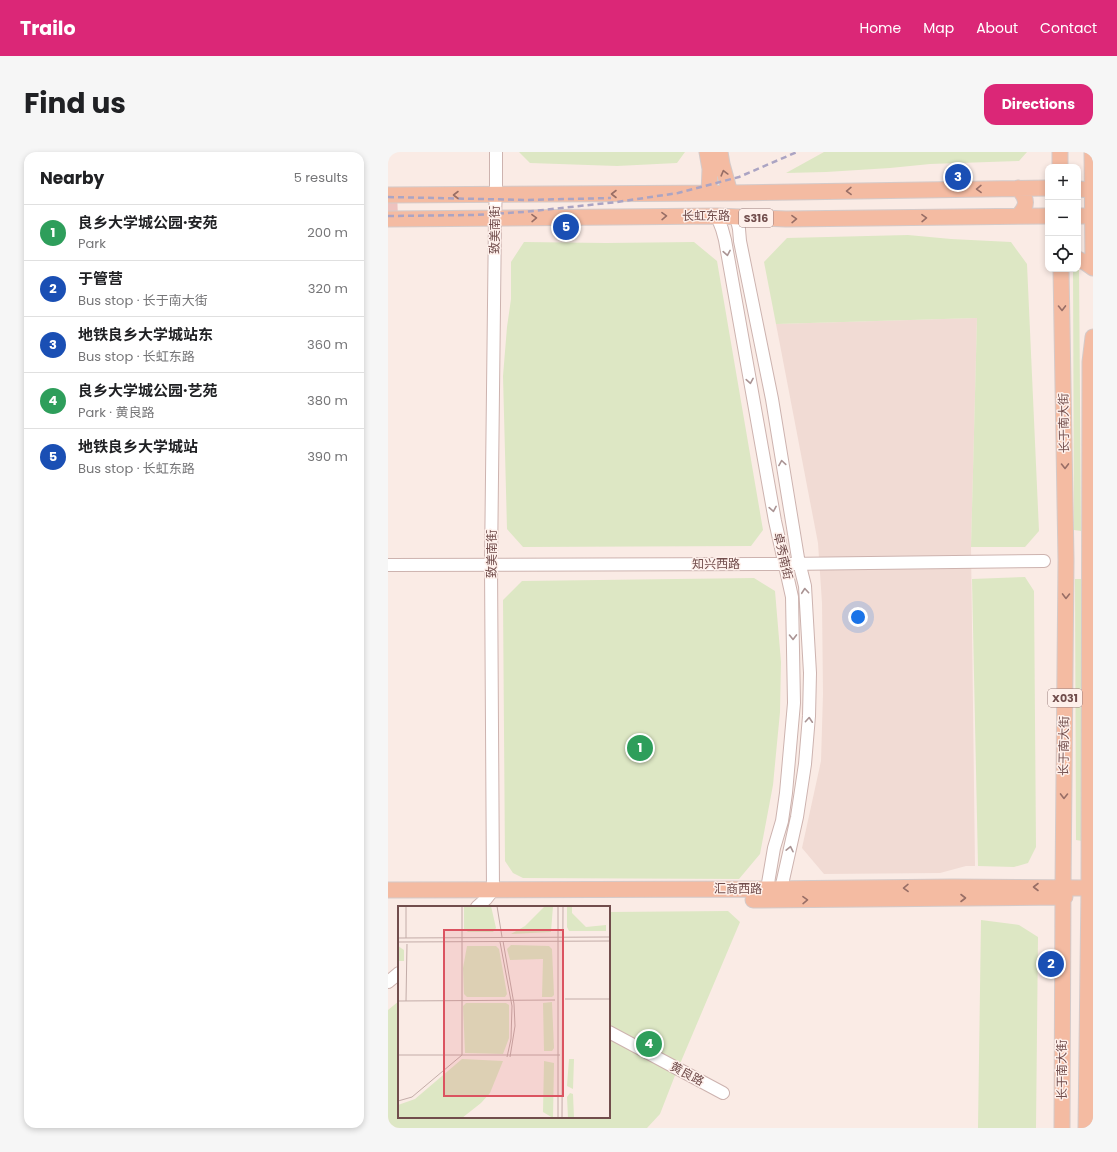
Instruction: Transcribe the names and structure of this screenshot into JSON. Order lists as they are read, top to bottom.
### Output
{
  "streets": {
    "main road": [
      "长虹东路",
      "S316",
      "长于南大街",
      "X031",
      "汇商西路"
    ],
    "street": [
      "致美南街",
      "卓秀南街",
      "知兴西路",
      "黄良路"
    ]
  },
  "crossings": [
    ["长虹东路", "致美南街"],
    ["长虹东路", "卓秀南街"],
    ["致美南街", "知兴西路"],
    ["致美南街", "汇商西路"],
    ["长于南大街", "汇商西路"],
    ["卓秀南街", "知兴西路"],
    ["卓秀南街", "汇商西路"]
  ],
  "page": {
    "header": "Trailo",
    "nav": [
      "Home",
      "Map",
      "About",
      "Contact"
    ],
    "title": "Find us",
    "buttons": "Directions",
    "heading": ["Nearby", "5 results"],
    "pins": [
      "3",
      "5",
      "1",
      "2",
      "4"
    ],
    "map_buttons": ["+", "−"],
    "list": [
      {
        "mark": "1",
        "name": "良乡大学城公园·安苑",
        "note": "Park",
        "value": "200 m"
      },
      {
        "mark": "2",
        "name": "于管营",
        "note": "Bus stop · 长于南大街",
        "value": "320 m"
      },
      {
        "mark": "3",
        "name": "地铁良乡大学城站东",
        "note": "Bus stop · 长虹东路",
        "value": "360 m"
      },
      {
        "mark": "4",
        "name": "良乡大学城公园·艺苑",
        "note": "Park · 黄良路",
        "value": "380 m"
      },
      {
        "mark": "5",
        "name": "地铁良乡大学城站",
        "note": "Bus stop · 长虹东路",
        "value": "390 m"
      }
    ]
  }
}
